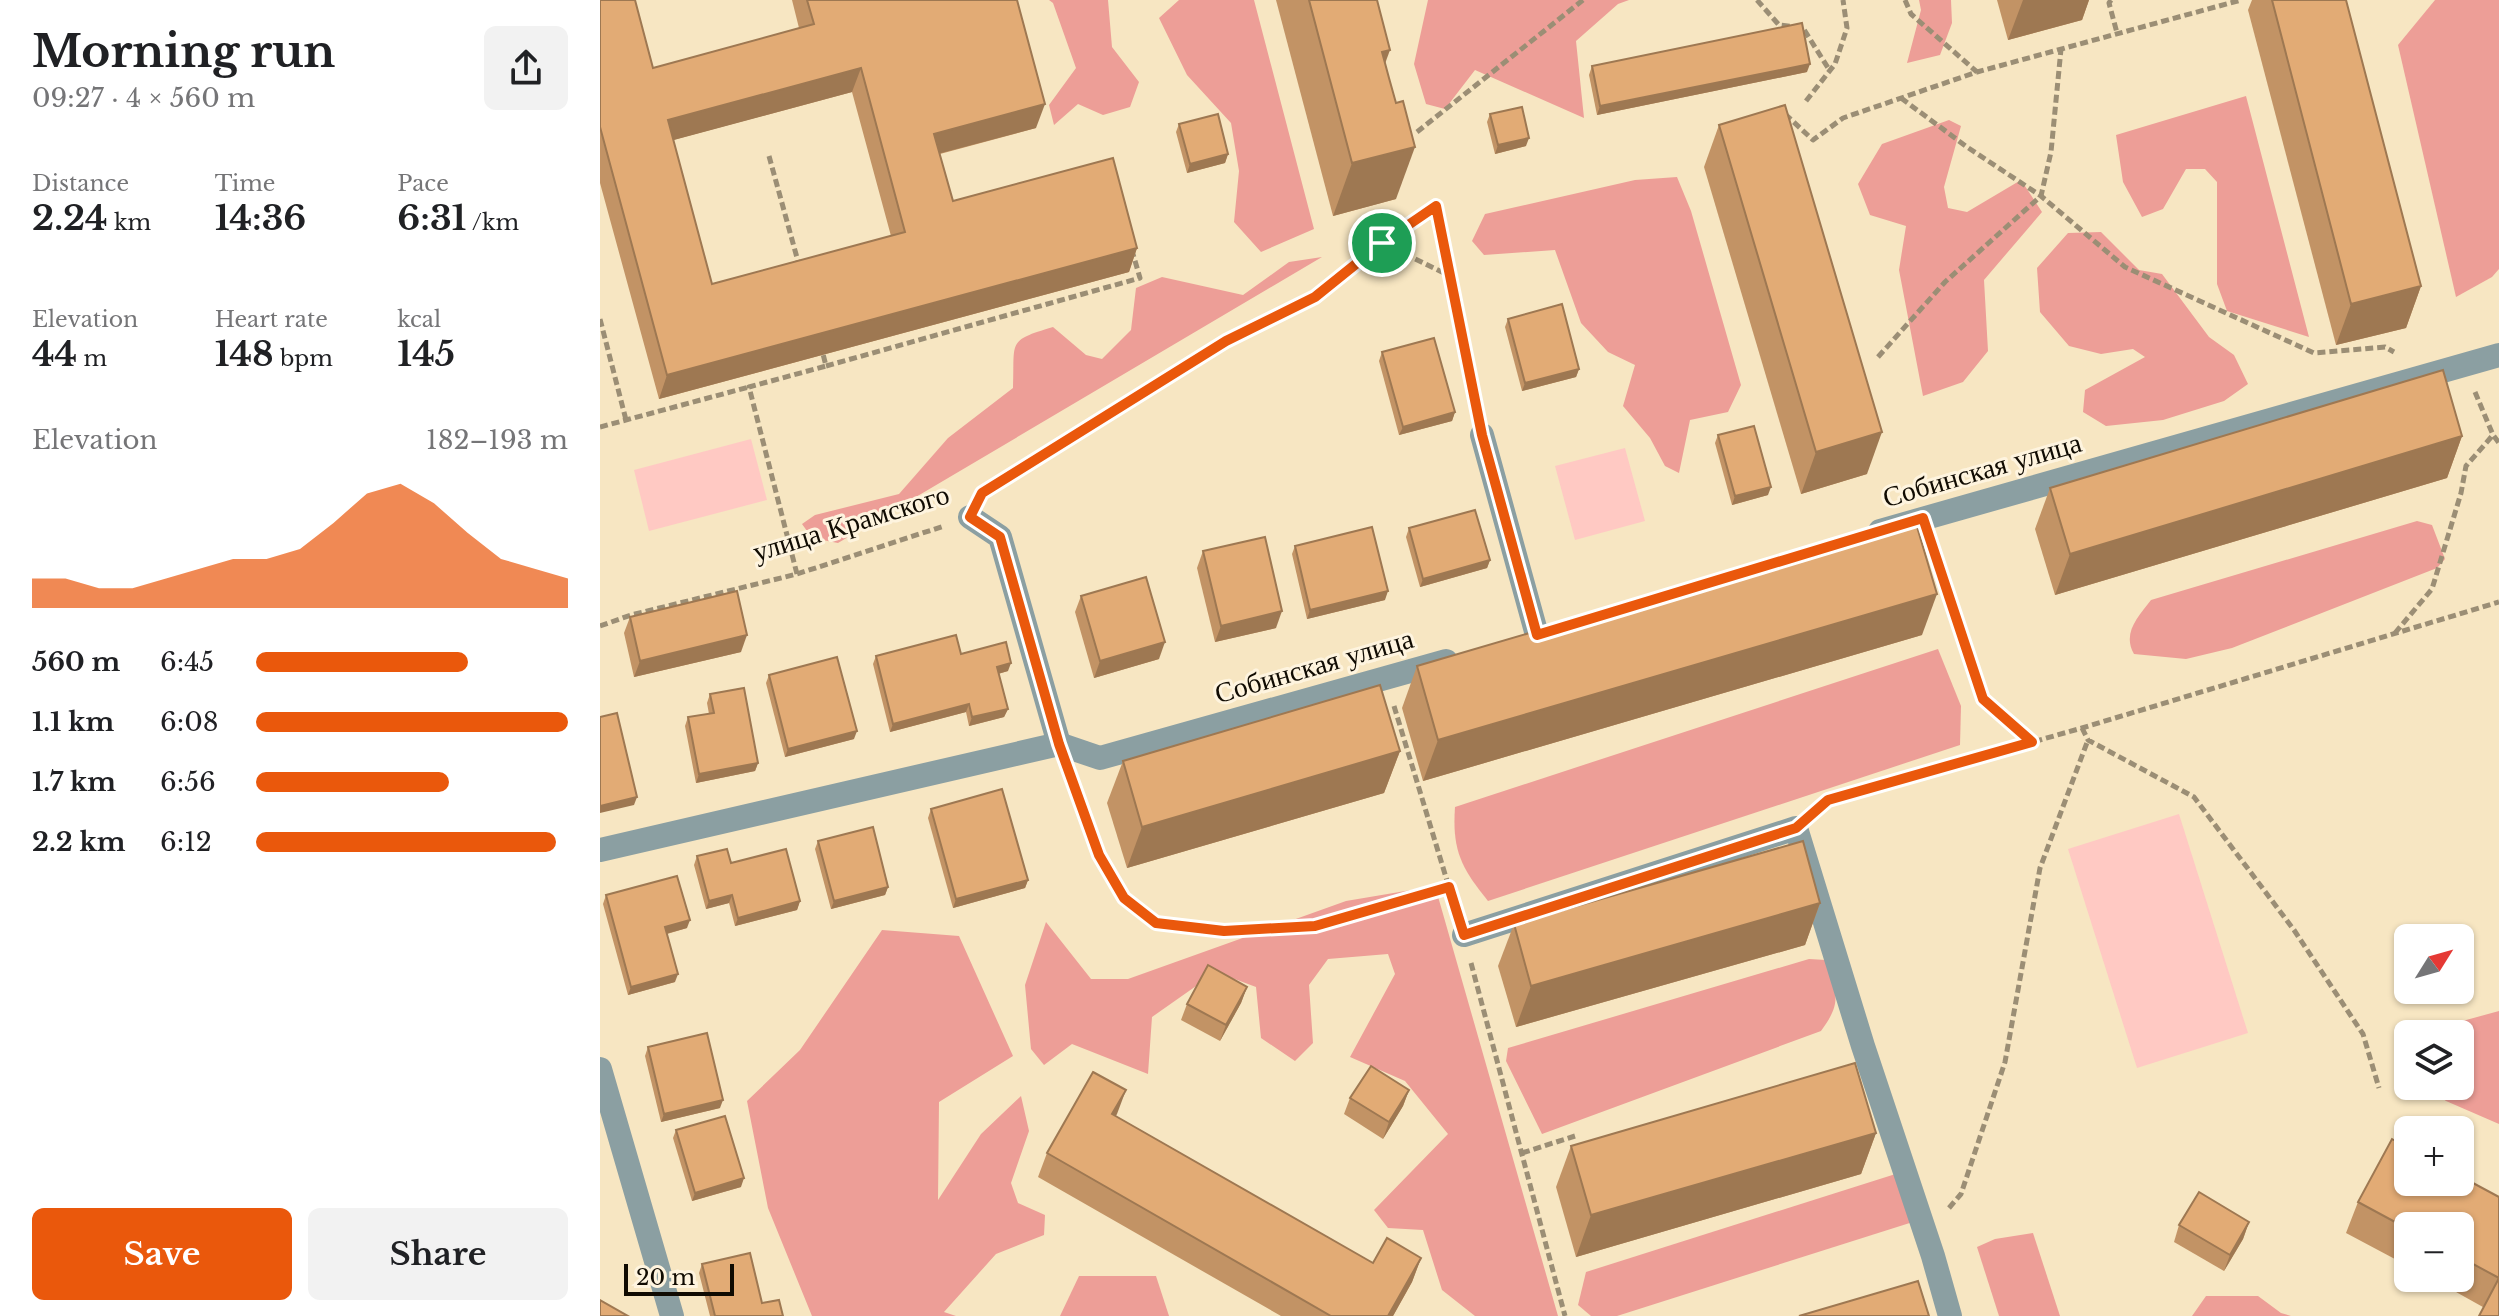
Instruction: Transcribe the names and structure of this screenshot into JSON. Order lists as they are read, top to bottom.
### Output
{
  "streets": {
    "street": ["Собинская улица", "улица Крамского"]
  },
  "crossings": [
    ["Собинская улица", "улица Крамского"]
  ],
  "scale_bar": "20 m",
  "north": "top right",
  "page": {
    "heading": ["Morning run", "09:27 · 4 × 560 m"],
    "stats": [
      ["Distance", "2.24 km"],
      ["Time", "14:36"],
      ["Pace", "6:31 /km"],
      ["Elevation", "44 m"],
      ["Heart rate", "148 bpm"],
      ["kcal", "145"]
    ],
    "chart": ["Elevation", "182–193 m"],
    "list": [
      {
        "name": "560 m",
        "note": "6:45"
      },
      {
        "name": "1.1 km",
        "note": "6:08"
      },
      {
        "name": "1.7 km",
        "note": "6:56"
      },
      {
        "name": "2.2 km",
        "note": "6:12"
      }
    ],
    "map_buttons": ["+", "−"],
    "buttons": ["Save", "Share"],
    "scale": "20 m"
  }
}
